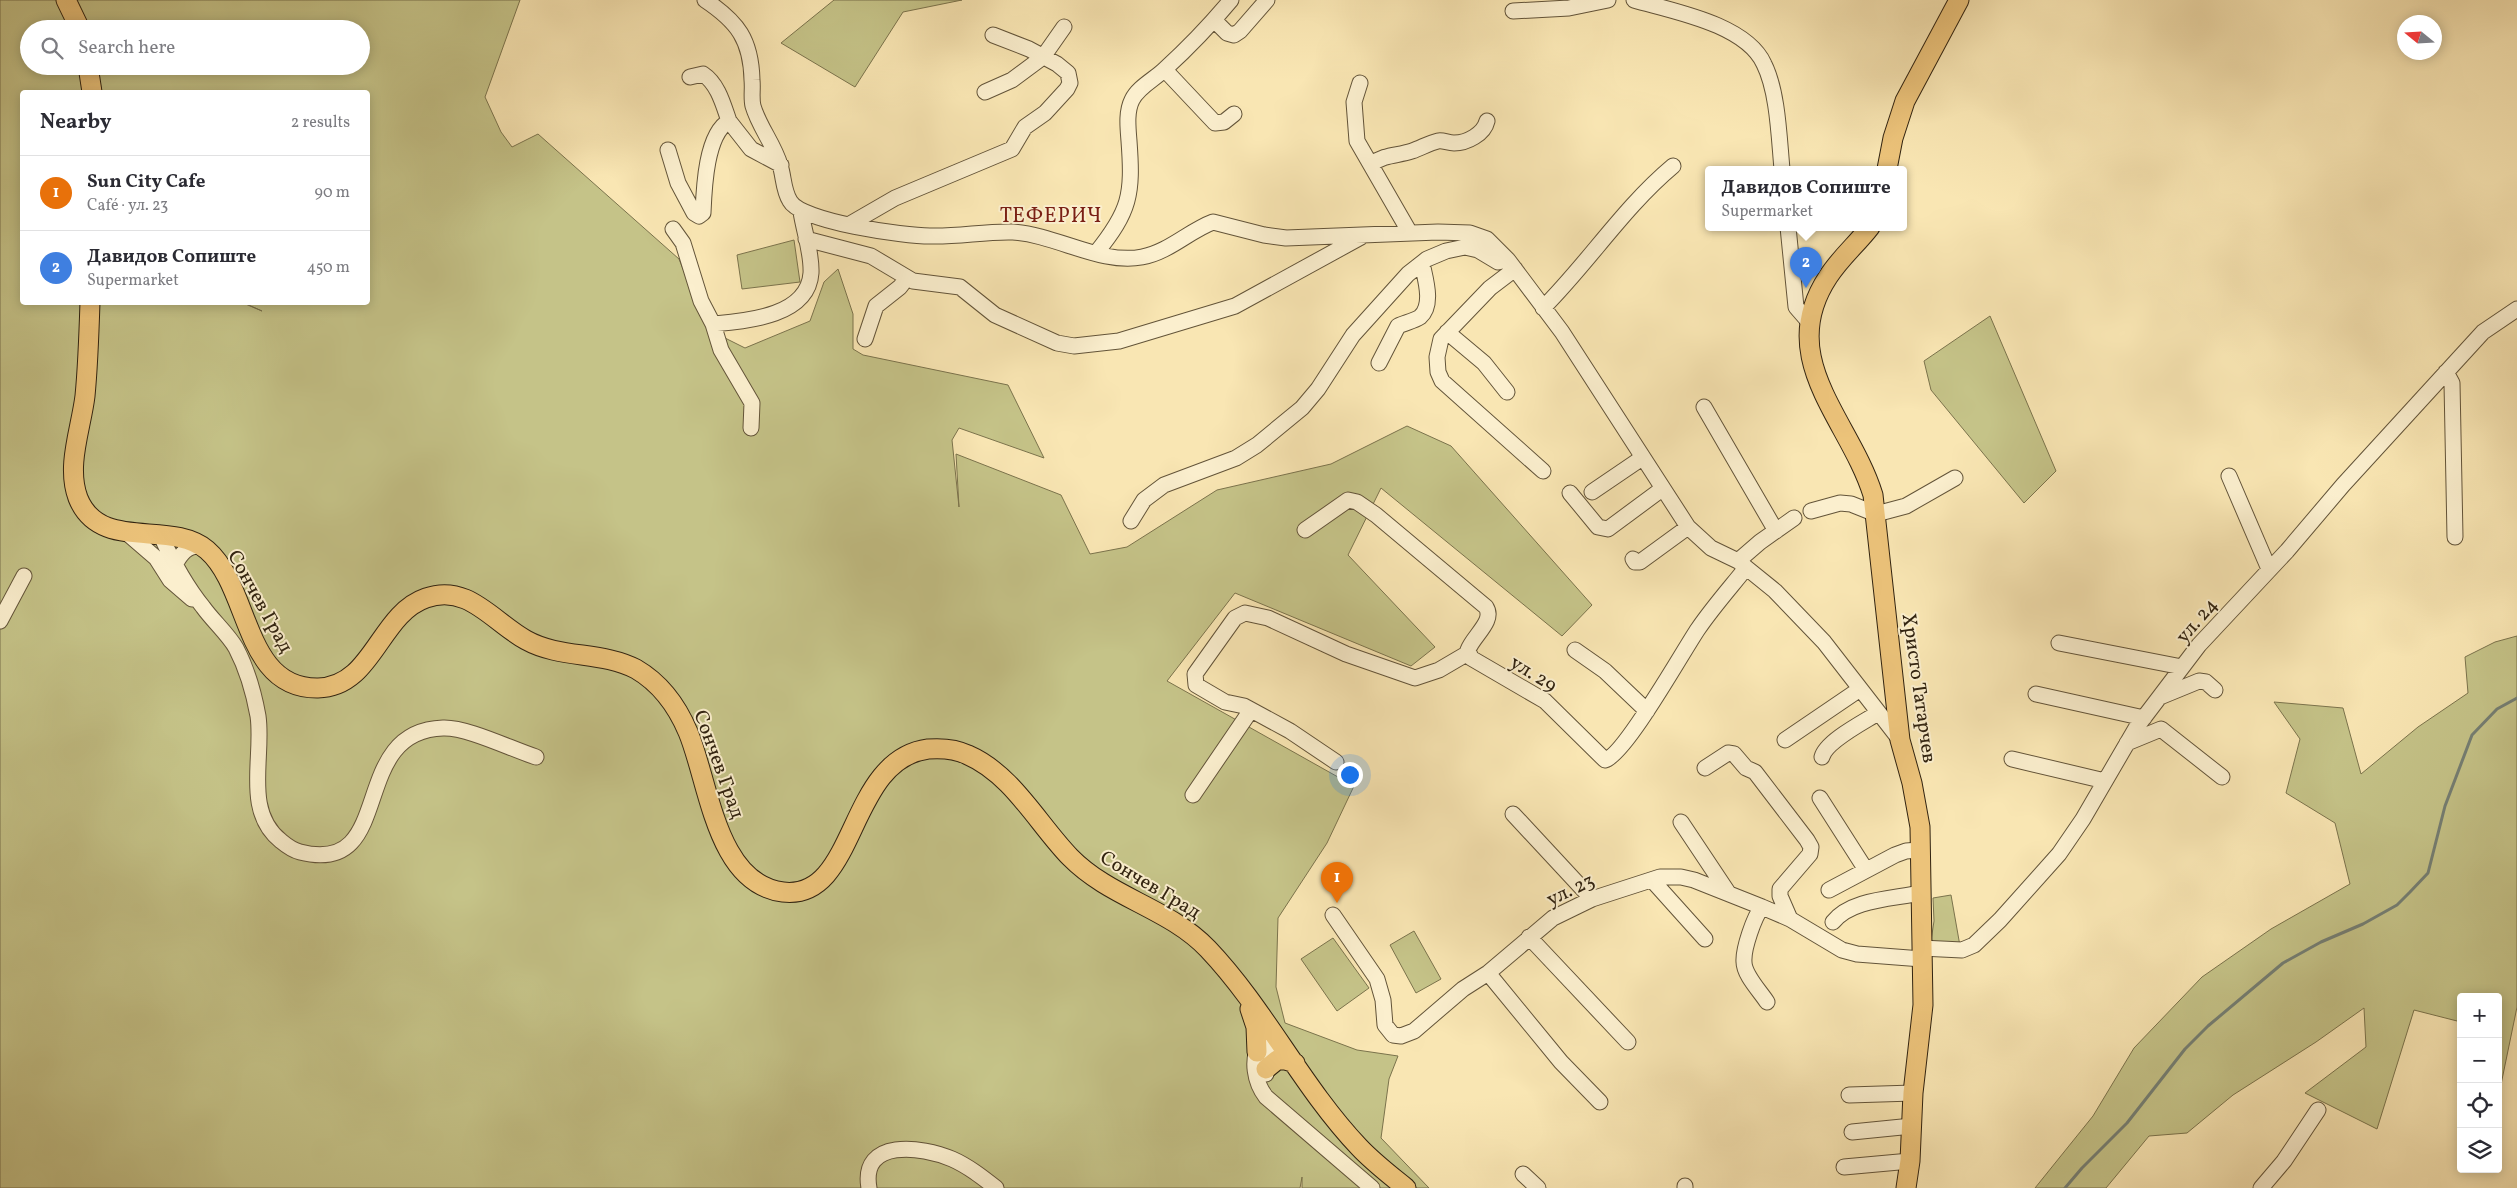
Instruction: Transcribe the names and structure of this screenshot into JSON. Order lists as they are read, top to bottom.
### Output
{
  "streets": {
    "main road": ["Сончев Град", "Христо Татарчев"],
    "street": ["ул. 24", "ул. 29", "ул. 23"]
  },
  "crossings": [
    ["ул. 24", "Христо Татарчев"],
    ["ул. 24", "ул. 23"],
    ["Христо Татарчев", "ул. 23"]
  ],
  "districts": ["ТЕФЕРИЧ"],
  "north": "left",
  "page": {
    "search": "Search here",
    "heading": ["Nearby", "2 results"],
    "list": [
      {
        "mark": "1",
        "name": "Sun City Cafe",
        "note": "Café · ул. 23",
        "value": "90 m"
      },
      {
        "mark": "2",
        "name": "Давидов Сопиште",
        "note": "Supermarket",
        "value": "450 m"
      }
    ],
    "popup": ["Давидов Сопиште", "Supermarket"],
    "pins": ["2", "1"],
    "map_buttons": ["+", "−"]
  }
}
